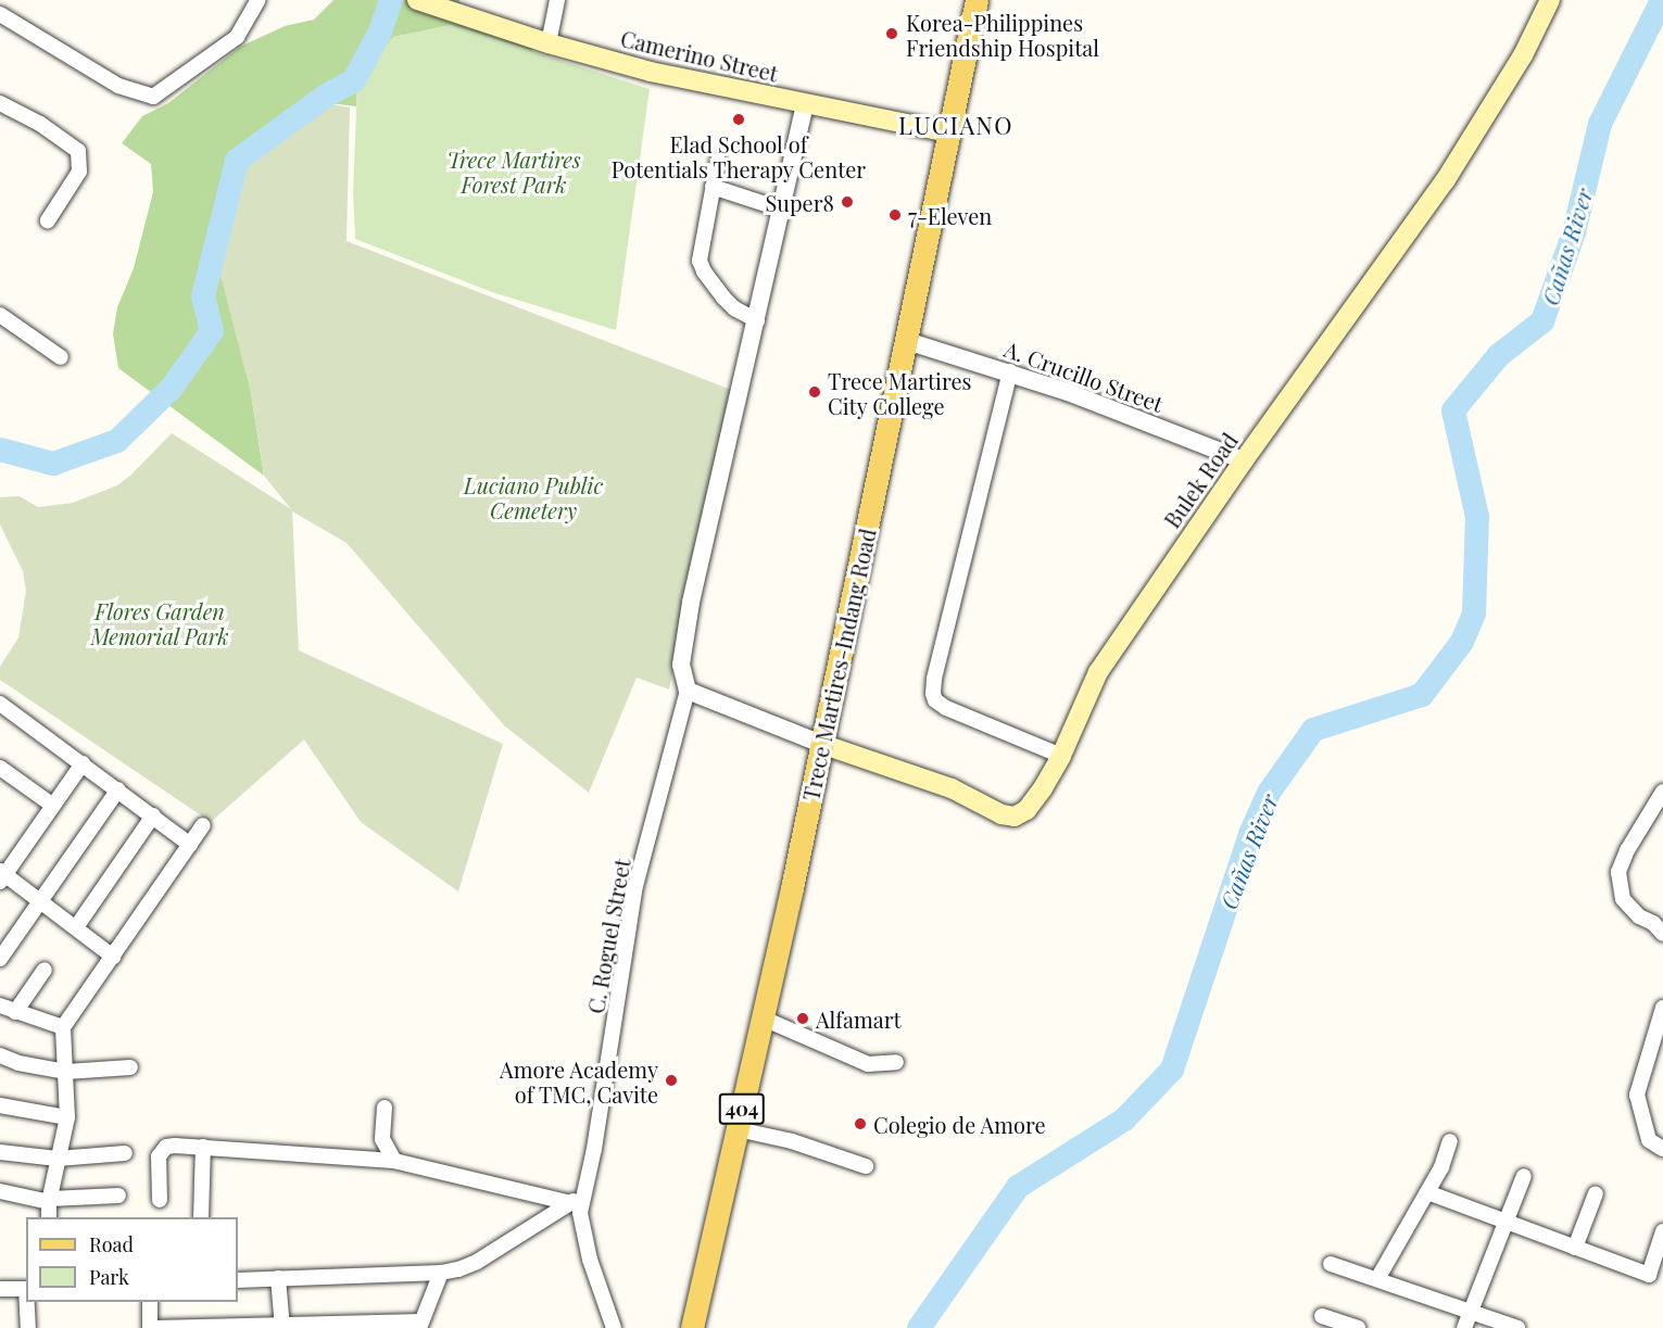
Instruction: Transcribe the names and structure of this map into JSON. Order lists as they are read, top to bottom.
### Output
{
  "streets": {
    "main road": [
      "Camerino Street",
      "Bulek Road",
      "Trece Martires-Indang Road",
      "404"
    ],
    "street": ["A. Crucillo Street", "C. Roguel Street"]
  },
  "crossings": [
    ["Camerino Street", "Trece Martires-Indang Road"],
    ["A. Crucillo Street", "Bulek Road"],
    ["A. Crucillo Street", "Trece Martires-Indang Road"],
    ["Bulek Road", "Trece Martires-Indang Road"]
  ],
  "districts": ["LUCIANO"],
  "water": ["Cañas River"],
  "parks": ["Trece Martires Forest Park", "Luciano Public Cemetery", "Flores Garden Memorial Park"],
  "places": [
    "Korea-Philippines Friendship Hospital",
    "Elad School of Potentials Therapy Center",
    "Super8",
    "7-Eleven",
    "Trece Martires City College",
    "Alfamart",
    "Amore Academy of TMC, Cavite",
    "Colegio de Amore"
  ],
  "legend": ["Road", "Park"]
}
